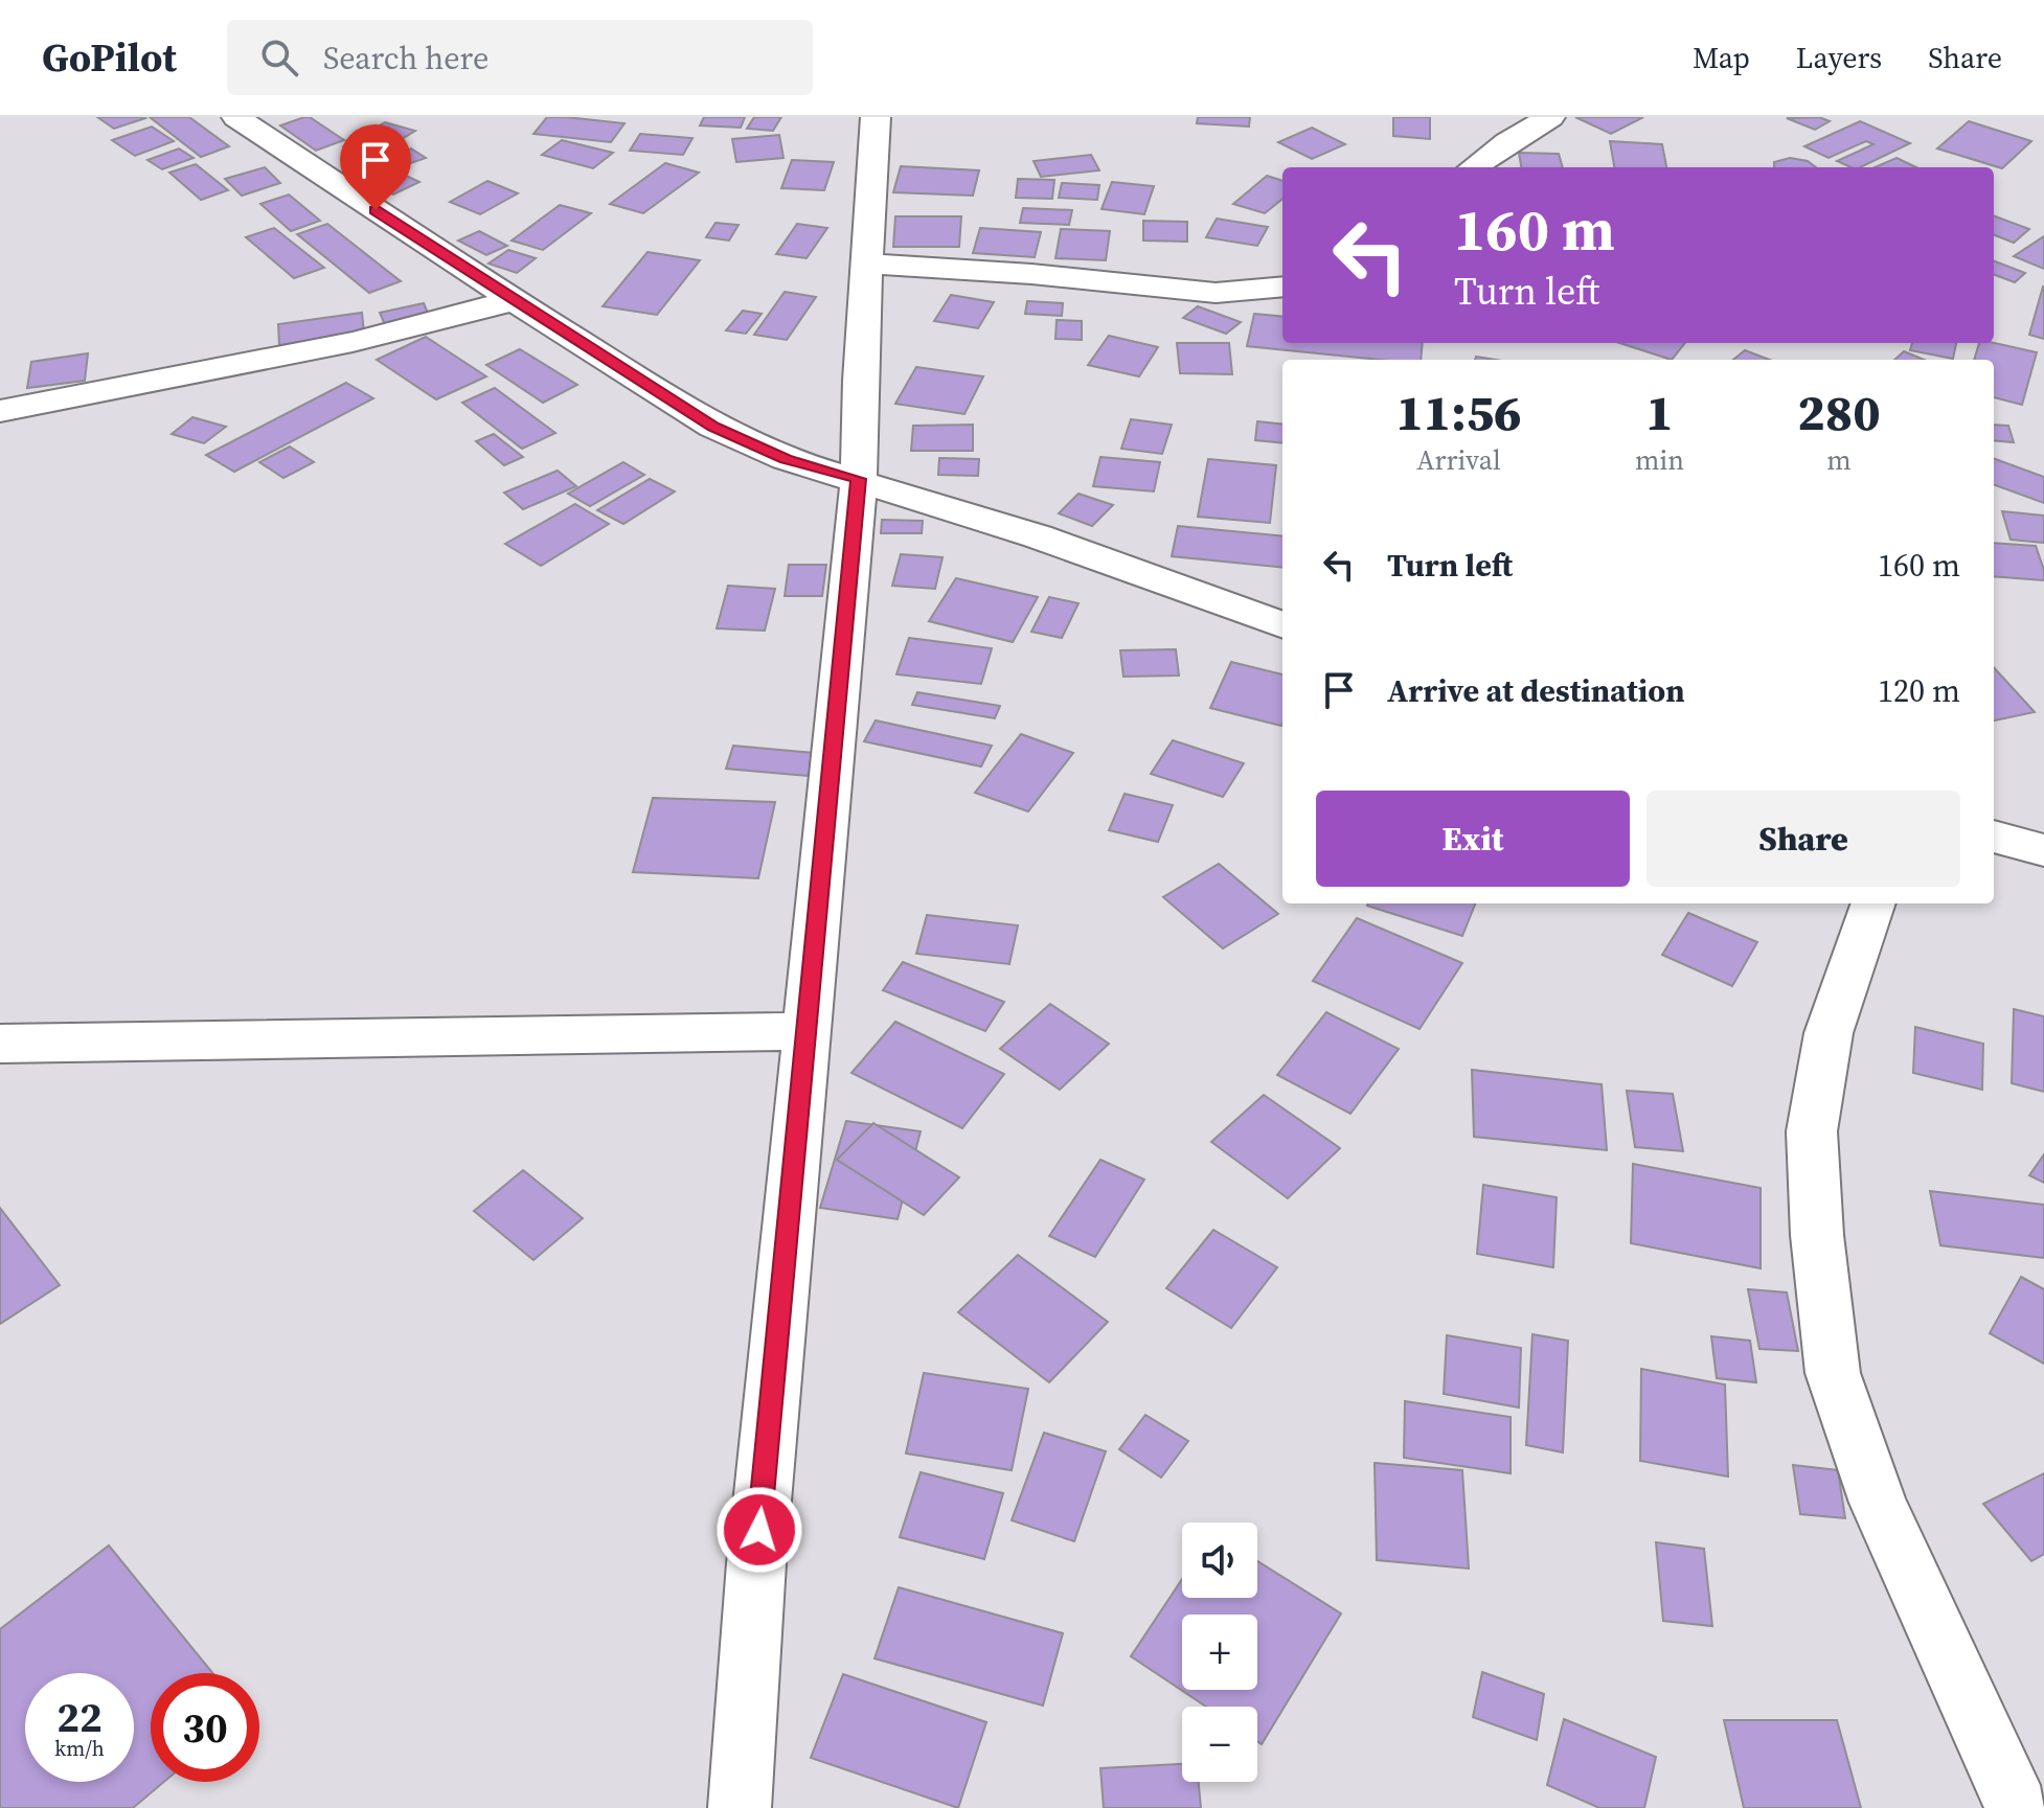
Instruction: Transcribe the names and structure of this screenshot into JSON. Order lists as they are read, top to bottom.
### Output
{
  "page": {
    "header": "GoPilot",
    "search": "Search here",
    "nav": ["Map", "Layers", "Share"],
    "turn": ["160 m", "Turn left"],
    "eta": [
      "11:56",
      "Arrival",
      "1",
      "min",
      "280",
      "m"
    ],
    "list": [
      {
        "name": "Turn left",
        "value": "160 m"
      },
      {
        "name": "Arrive at destination",
        "value": "120 m"
      }
    ],
    "buttons": ["Exit", "Share"],
    "map_buttons": ["+", "−"],
    "speed": "22 km/h",
    "limit": "30"
  }
}
